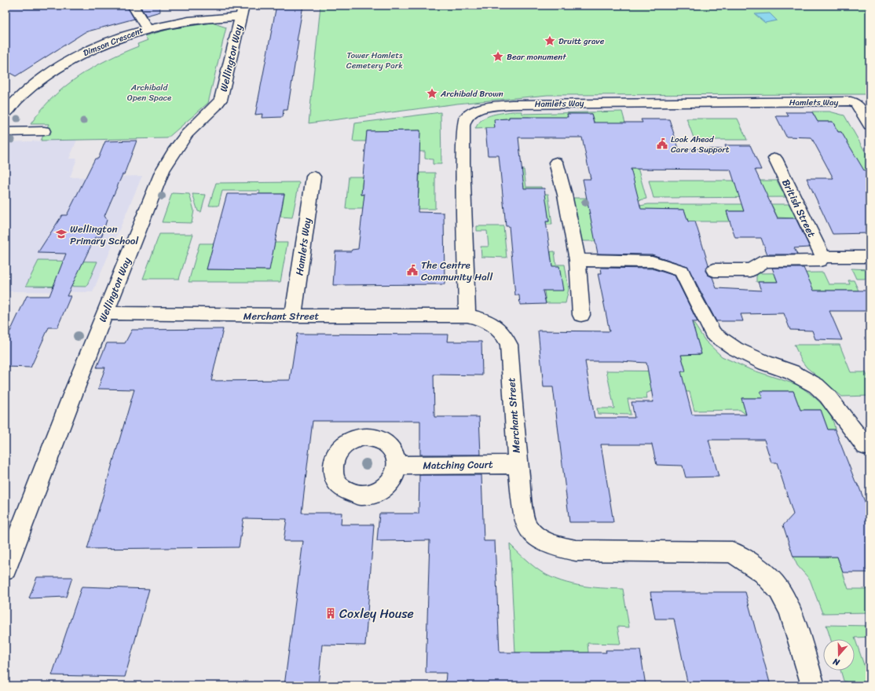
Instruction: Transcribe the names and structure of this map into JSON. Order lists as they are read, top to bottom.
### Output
{
  "streets": {
    "street": [
      "Dimson Crescent",
      "Wellington Way",
      "Hamlets Way",
      "British Street",
      "Merchant Street",
      "Matching Court"
    ]
  },
  "crossings": [
    ["Dimson Crescent", "Wellington Way"],
    ["Wellington Way", "Merchant Street"],
    ["Hamlets Way", "Merchant Street"],
    ["Merchant Street", "Matching Court"]
  ],
  "parks": ["Tower Hamlets Cemetery Park", "Archibald Open Space"],
  "places": {
    "place": ["Druitt grave", "Bear monument", "Archibald Brown"],
    "public building": ["Look Ahead Care & Support", "The Centre Community Hall"],
    "school or university": ["Wellington Primary School"],
    "building": ["Coxley House"]
  },
  "north": "bottom"
}
